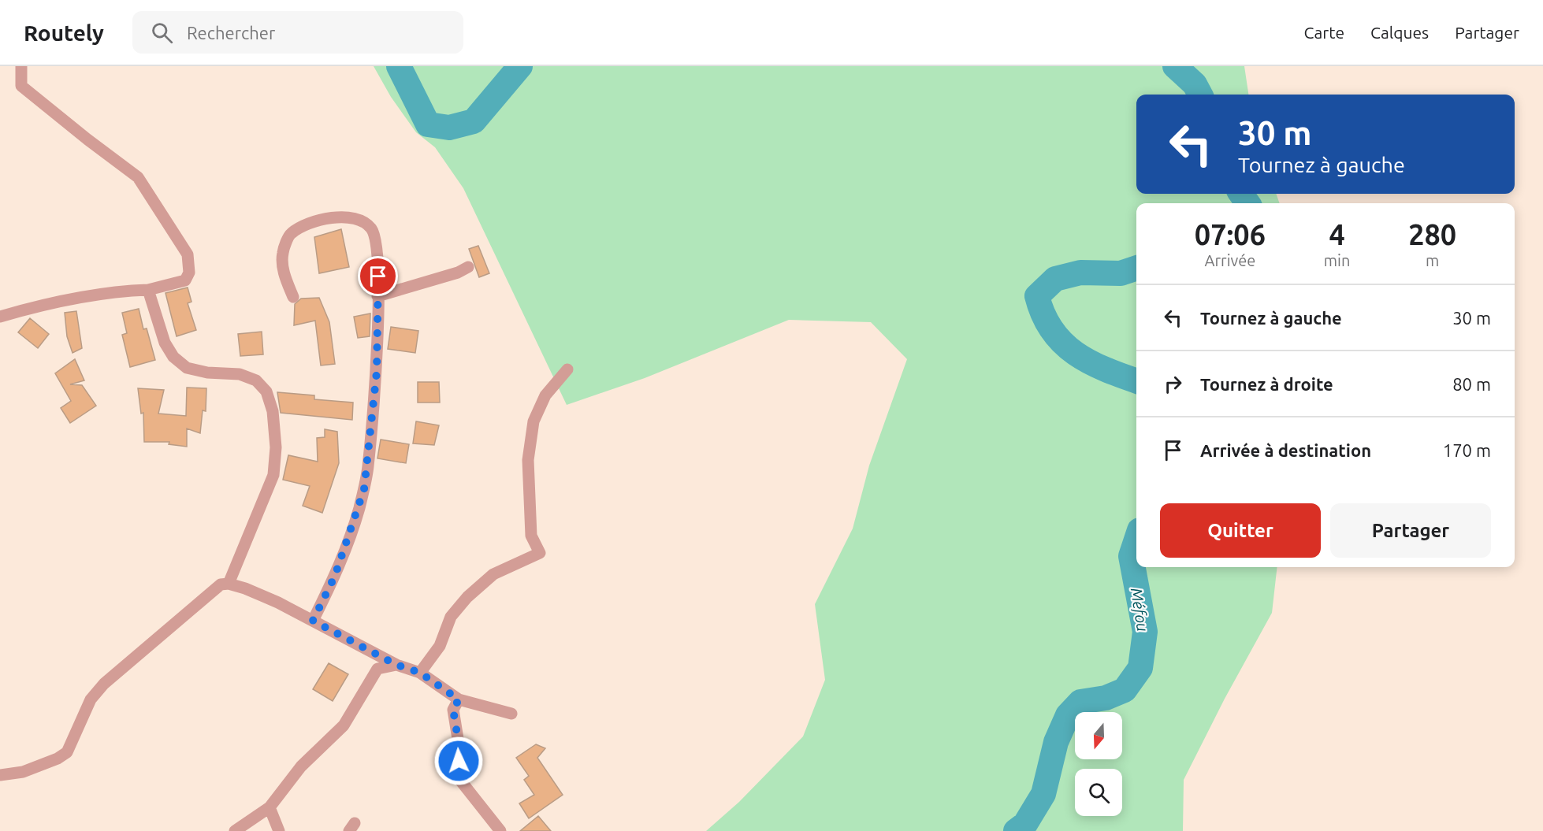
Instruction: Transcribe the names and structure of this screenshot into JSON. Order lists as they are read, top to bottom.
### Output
{
  "water": ["Méfou"],
  "north": "bottom",
  "page": {
    "header": "Routely",
    "search": "Rechercher",
    "nav": ["Carte", "Calques", "Partager"],
    "turn": ["30 m", "Tournez à gauche"],
    "eta": [
      "07:06",
      "Arrivée",
      "4",
      "min",
      "280",
      "m"
    ],
    "list": [
      {
        "name": "Tournez à gauche",
        "value": "30 m"
      },
      {
        "name": "Tournez à droite",
        "value": "80 m"
      },
      {
        "name": "Arrivée à destination",
        "value": "170 m"
      }
    ],
    "buttons": ["Quitter", "Partager"]
  }
}
